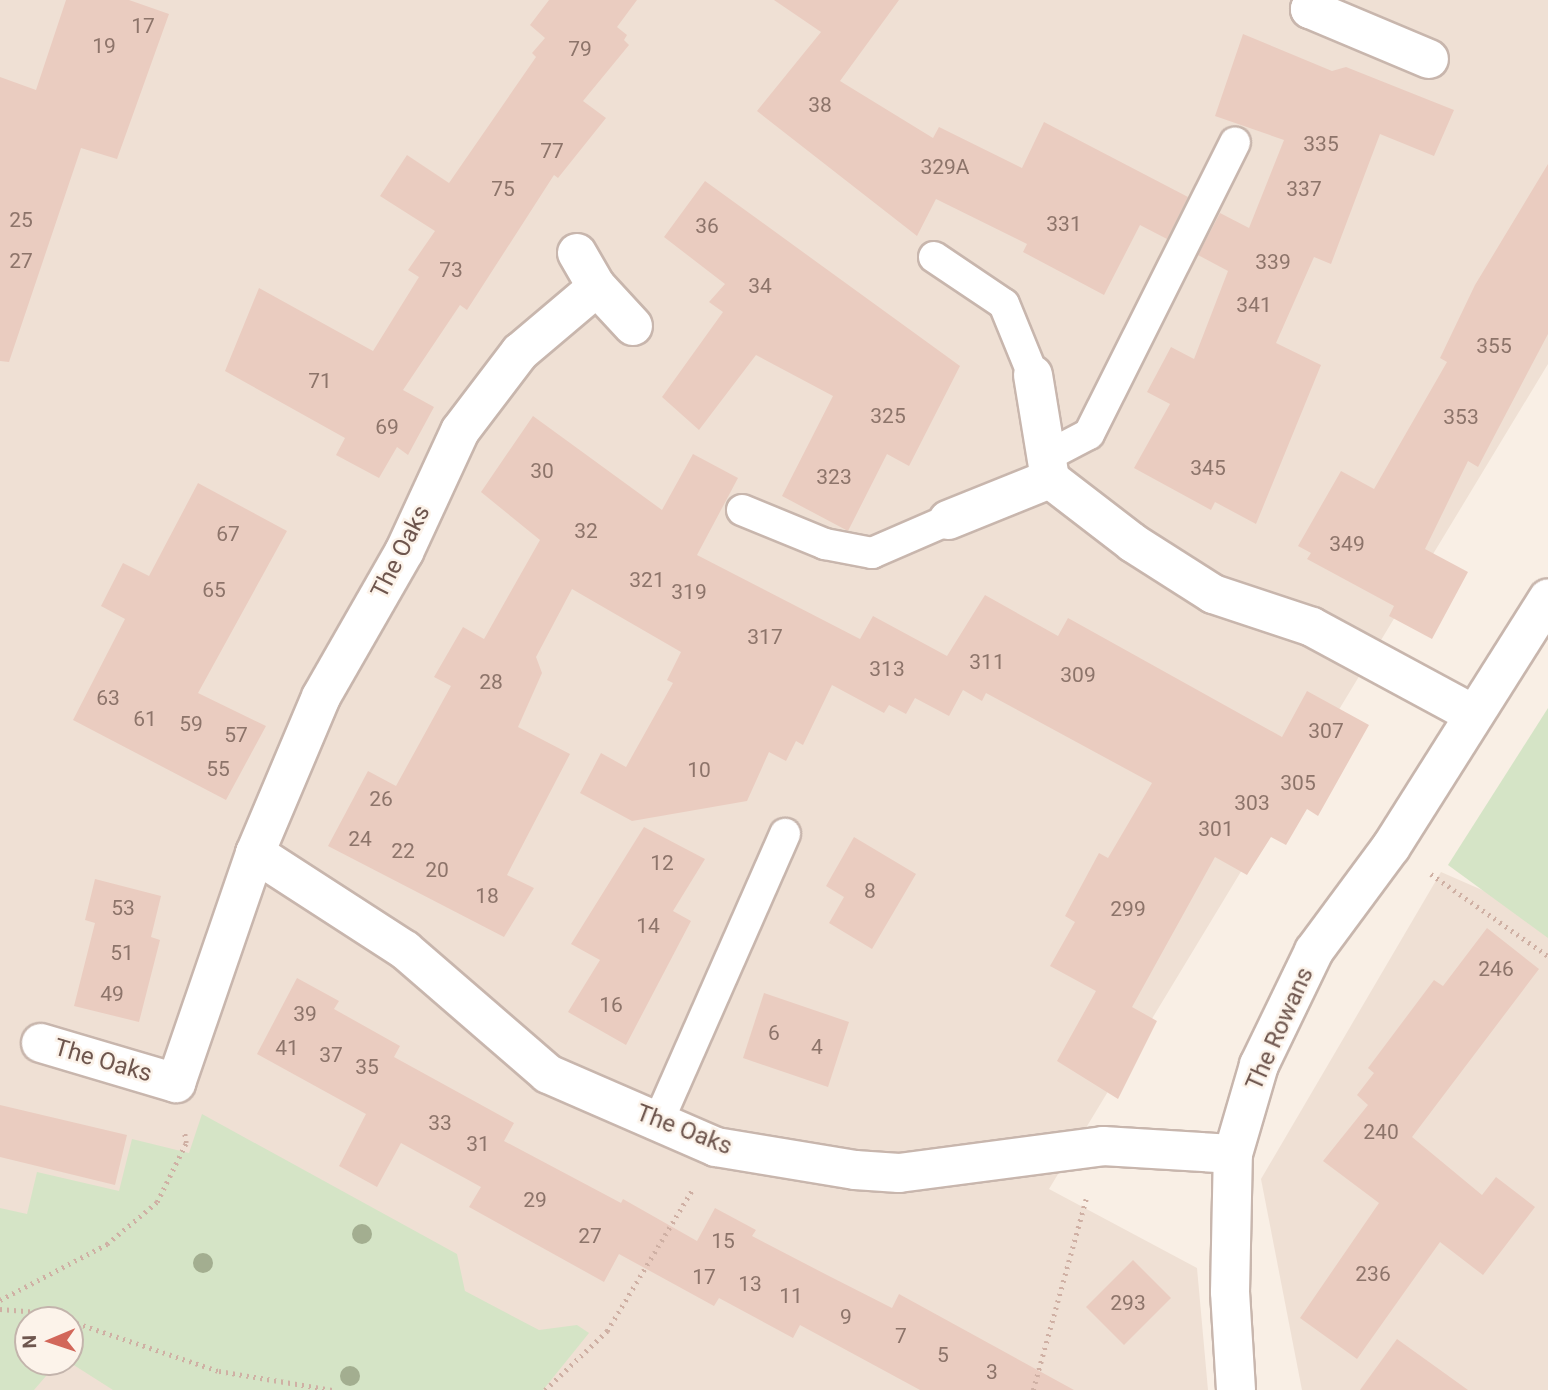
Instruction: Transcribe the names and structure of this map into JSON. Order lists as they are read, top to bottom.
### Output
{
  "streets": {
    "street": ["The Oaks", "The Rowans"]
  },
  "crossings": [
    ["The Oaks", "The Rowans"]
  ],
  "house_numbers": [
    "17",
    "19",
    "79",
    "38",
    "335",
    "77",
    "329A",
    "75",
    "337",
    "25",
    "331",
    "36",
    "27",
    "339",
    "73",
    "34",
    "341",
    "355",
    "71",
    "325",
    "353",
    "69",
    "345",
    "30",
    "323",
    "32",
    "67",
    "349",
    "321",
    "65",
    "319",
    "317",
    "311",
    "313",
    "309",
    "28",
    "63",
    "61",
    "59",
    "307",
    "57",
    "55",
    "10",
    "305",
    "26",
    "303",
    "301",
    "24",
    "22",
    "12",
    "20",
    "8",
    "18",
    "53",
    "299",
    "14",
    "51",
    "246",
    "49",
    "16",
    "39",
    "6",
    "4",
    "41",
    "37",
    "35",
    "33",
    "240",
    "31",
    "29",
    "27",
    "15",
    "236",
    "17",
    "13",
    "11",
    "293",
    "9",
    "7",
    "5",
    "3"
  ],
  "north": "left"
}
